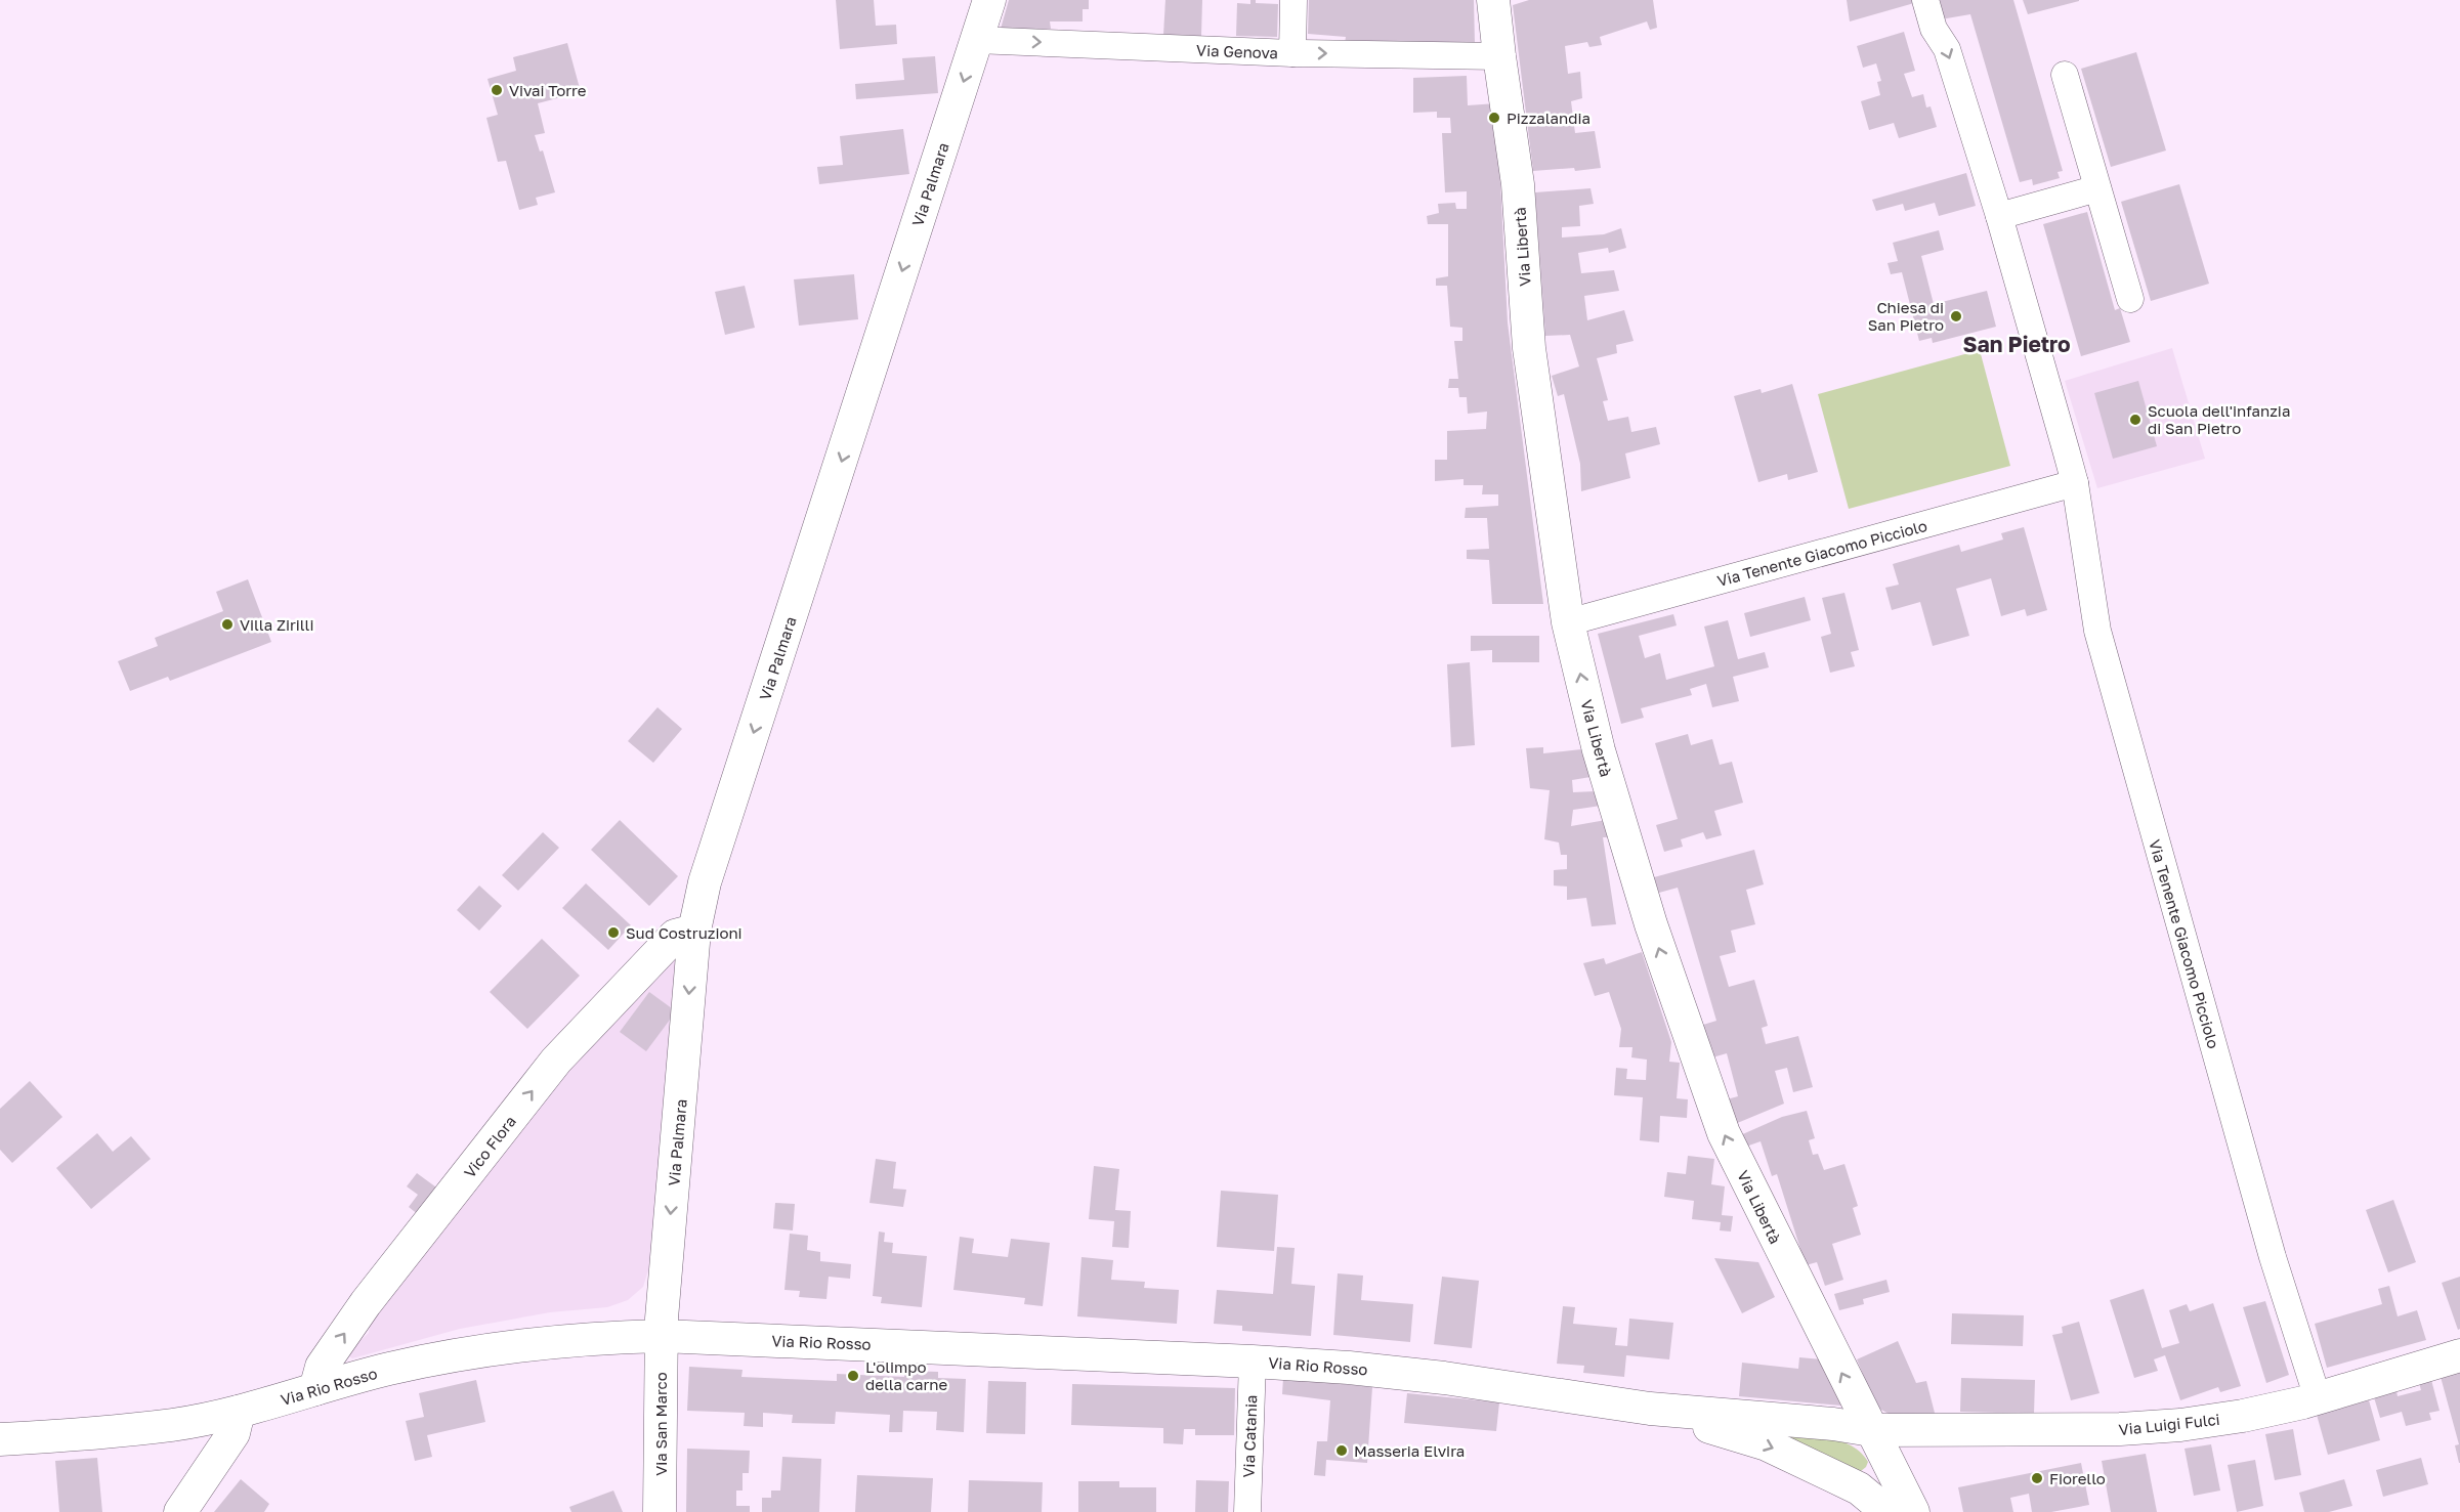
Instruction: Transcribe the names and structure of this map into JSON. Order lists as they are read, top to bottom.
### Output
{
  "streets": {
    "street": [
      "Via Genova",
      "Via Palmara",
      "Via Libertà",
      "Via Tenente Giacomo Picciolo",
      "Vico Flora",
      "Via Rio Rosso",
      "Via San Marco",
      "Via Luigi Fulci",
      "Via Catania"
    ]
  },
  "crossings": [
    ["Via Genova", "Via Palmara"],
    ["Via Genova", "Via Libertà"],
    ["Via Palmara", "Vico Flora"],
    ["Via Palmara", "Via Rio Rosso"],
    ["Via Palmara", "Via San Marco"],
    ["Via Libertà", "Via Tenente Giacomo Picciolo"],
    ["Via Libertà", "Via Luigi Fulci"],
    ["Via Tenente Giacomo Picciolo", "Via Luigi Fulci"],
    ["Vico Flora", "Via Rio Rosso"],
    ["Via Rio Rosso", "Via San Marco"],
    ["Via Rio Rosso", "Via Luigi Fulci"],
    ["Via Rio Rosso", "Via Catania"]
  ],
  "one_way": [
    "Via Genova",
    "Via Palmara",
    "Via Libertà",
    "Vico Flora"
  ],
  "districts": ["San Pietro"],
  "places": [
    "Vivai Torre",
    "Pizzalandia",
    "Chiesa di San Pietro",
    "Scuola dell'infanzia di San Pietro",
    "Villa Zirilli",
    "Sud Costruzioni",
    "L'olimpo della carne",
    "Masseria Elvira",
    "Fiorello"
  ]
}
